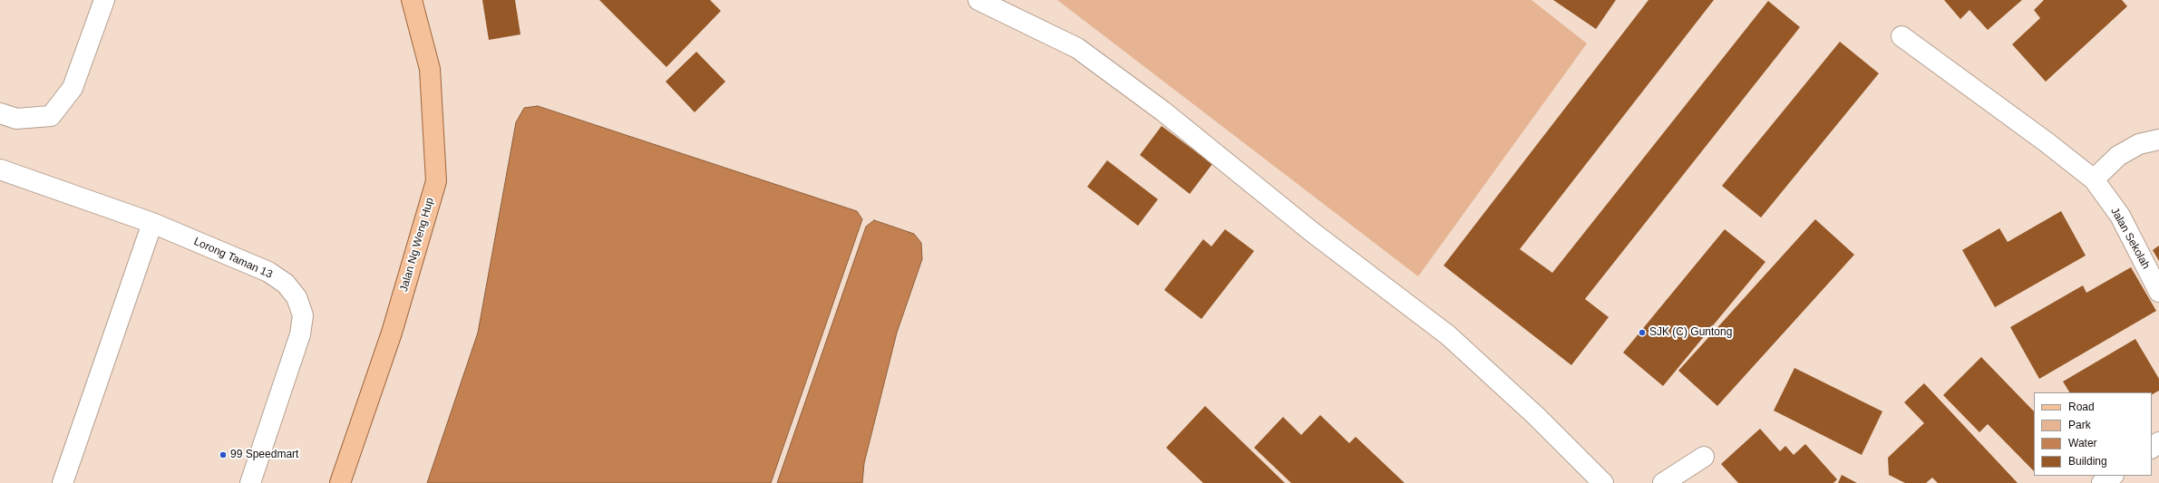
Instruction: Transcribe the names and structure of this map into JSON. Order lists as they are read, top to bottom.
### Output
{
  "streets": {
    "main road": ["Jalan Ng Weng Hup"],
    "street": ["Jalan Sekolah", "Lorong Taman 13"]
  },
  "places": ["SJK (C) Guntong", "99 Speedmart"],
  "legend": [
    "Road",
    "Park",
    "Water",
    "Building"
  ]
}
